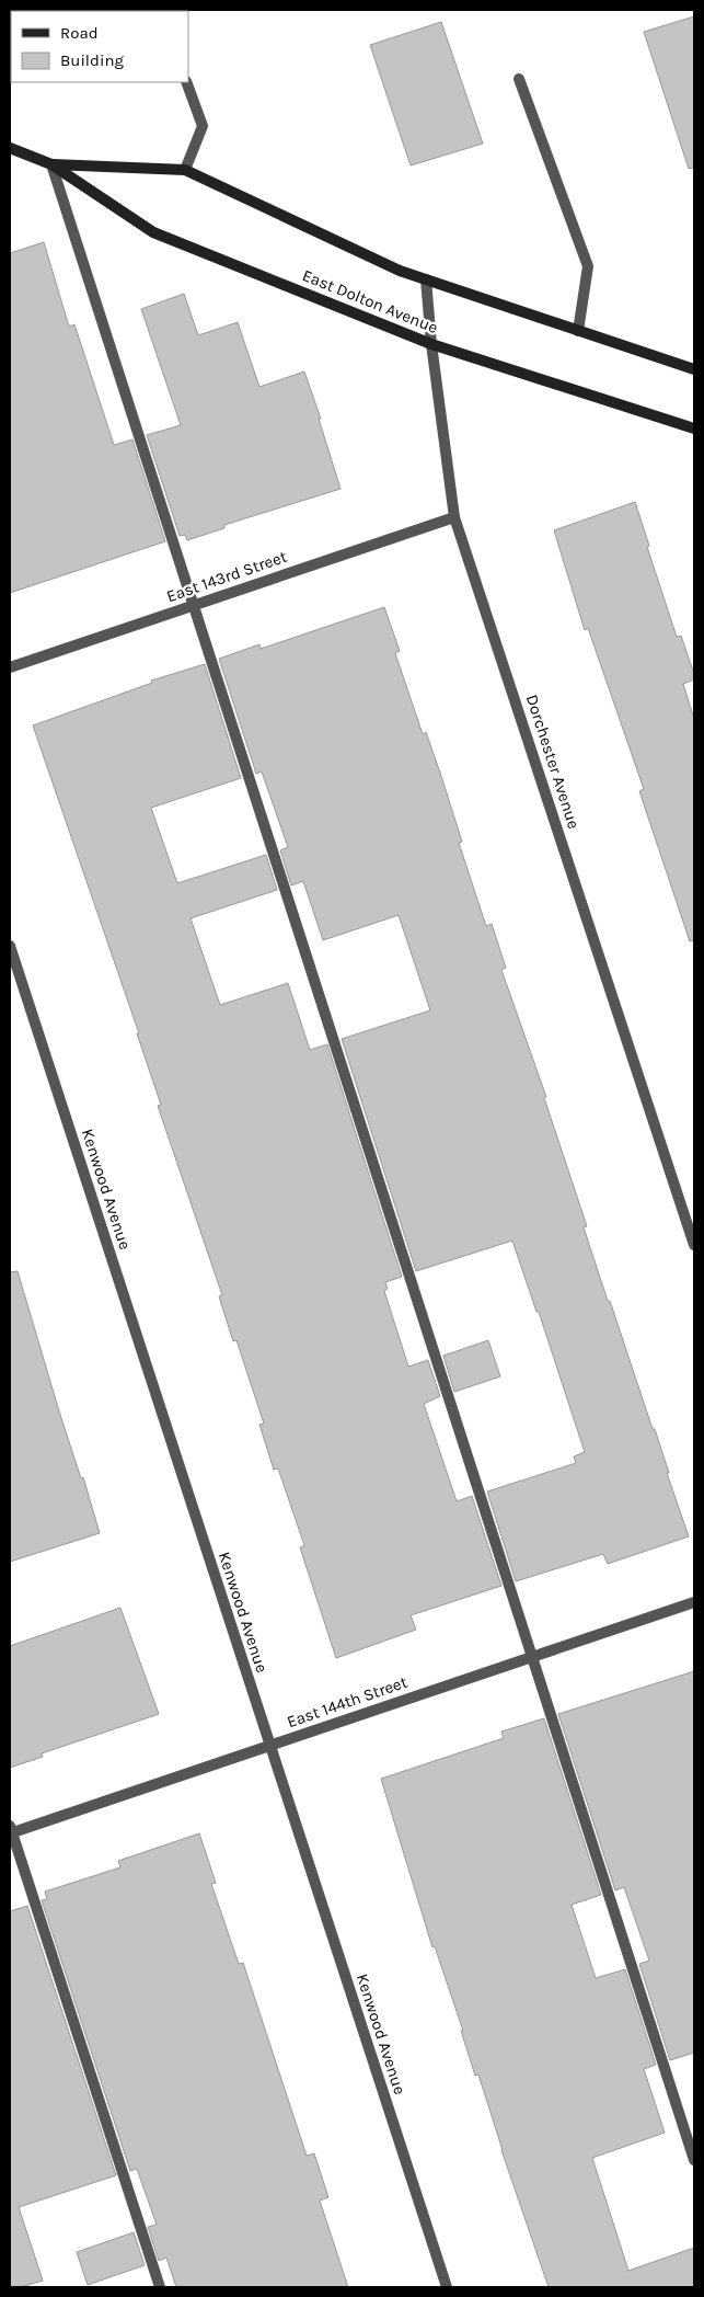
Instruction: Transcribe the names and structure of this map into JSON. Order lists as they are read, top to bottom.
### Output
{
  "streets": {
    "street": [
      "East Dolton Avenue",
      "East 143rd Street",
      "Dorchester Avenue",
      "Kenwood Avenue",
      "East 144th Street"
    ]
  },
  "crossings": [
    ["East Dolton Avenue", "Dorchester Avenue"],
    ["East 143rd Street", "Dorchester Avenue"],
    ["Kenwood Avenue", "East 144th Street"]
  ],
  "legend": ["Road", "Building"]
}
